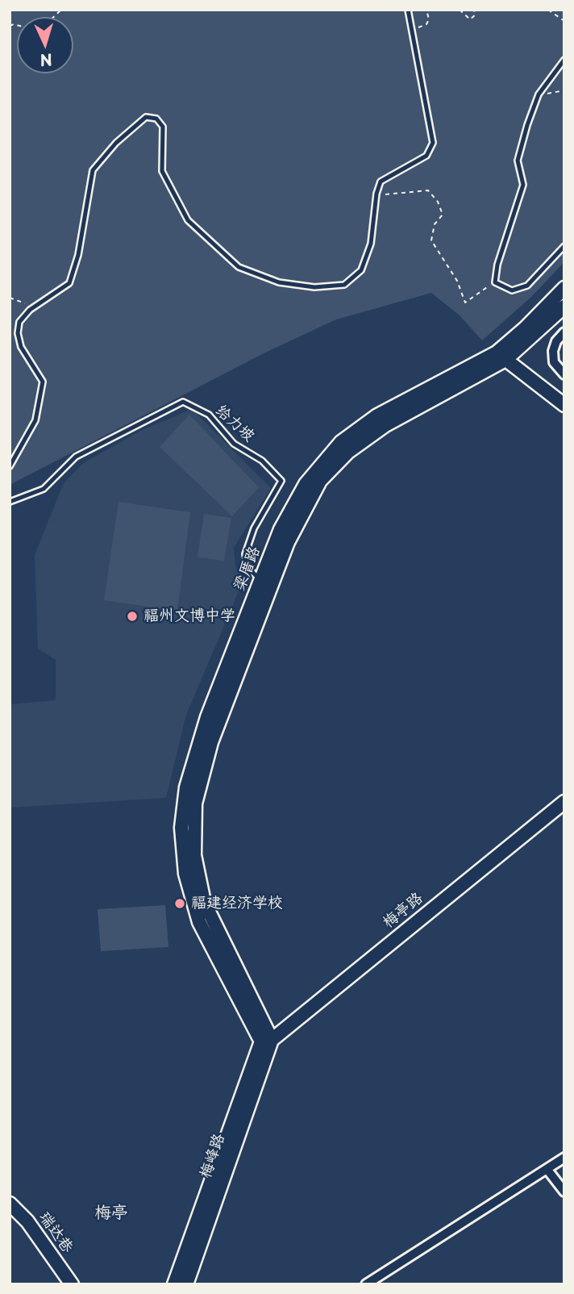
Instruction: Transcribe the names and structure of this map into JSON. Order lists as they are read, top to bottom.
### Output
{
  "streets": {
    "main road": [
      "梁厝路",
      "梅亭路",
      "梅峰路",
      "瑞达巷"
    ],
    "lane": ["给力坡"]
  },
  "crossings": [
    ["给力坡", "梁厝路"],
    ["梁厝路", "梅亭路"],
    ["梁厝路", "梅峰路"],
    ["梅亭路", "梅峰路"]
  ],
  "districts": ["梅亭"],
  "places": ["福州文博中学", "福建经济学校"],
  "north": "bottom"
}
